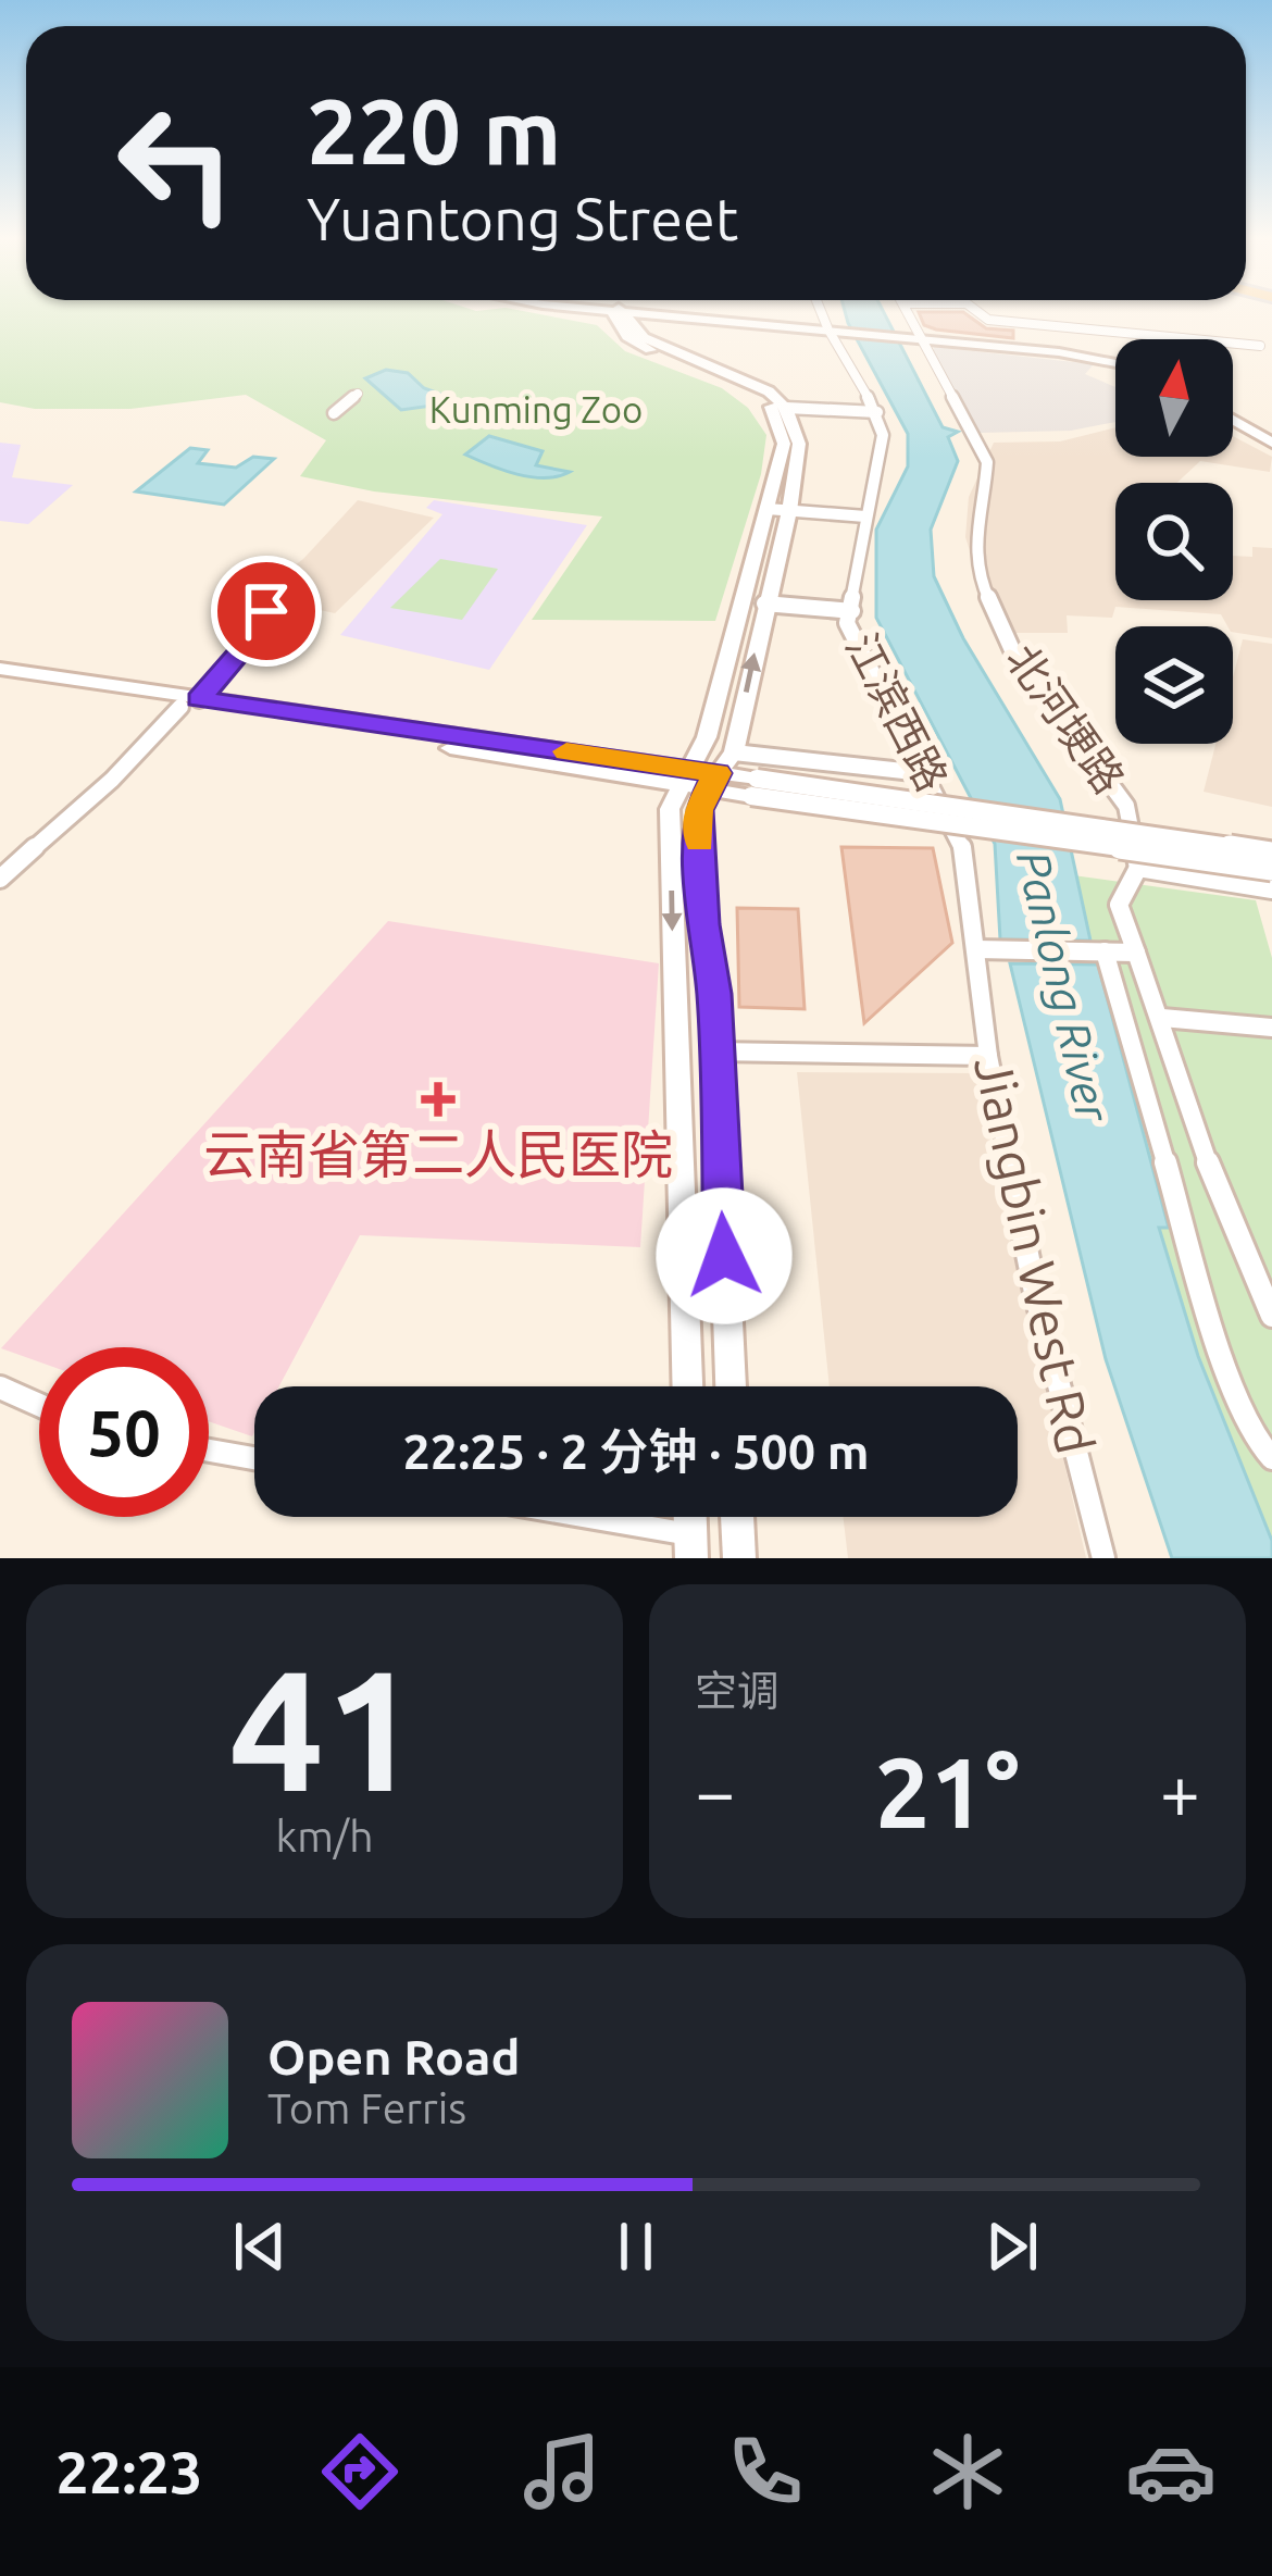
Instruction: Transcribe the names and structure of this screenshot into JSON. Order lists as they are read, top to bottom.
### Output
{
  "streets": {
    "street": ["江滨西路", "北河埂路", "Jiangbin West Rd"]
  },
  "crossings": [
    ["江滨西路", "Jiangbin West Rd"]
  ],
  "water": ["Panlong River"],
  "parks": ["Kunming Zoo"],
  "places": {
    "health": ["云南省第二人民医院"]
  },
  "north": "top",
  "page": {
    "turn": ["220 m", "Yuantong Street"],
    "limit": "50",
    "trip": "22:25 · 2 分钟 · 500 m",
    "tile": [
      ["41", "km/h"],
      "空调"
    ],
    "heat": ["−", "21°", "+"],
    "song": ["Open Road", "Tom Ferris"],
    "tabs": "22:23"
  }
}
